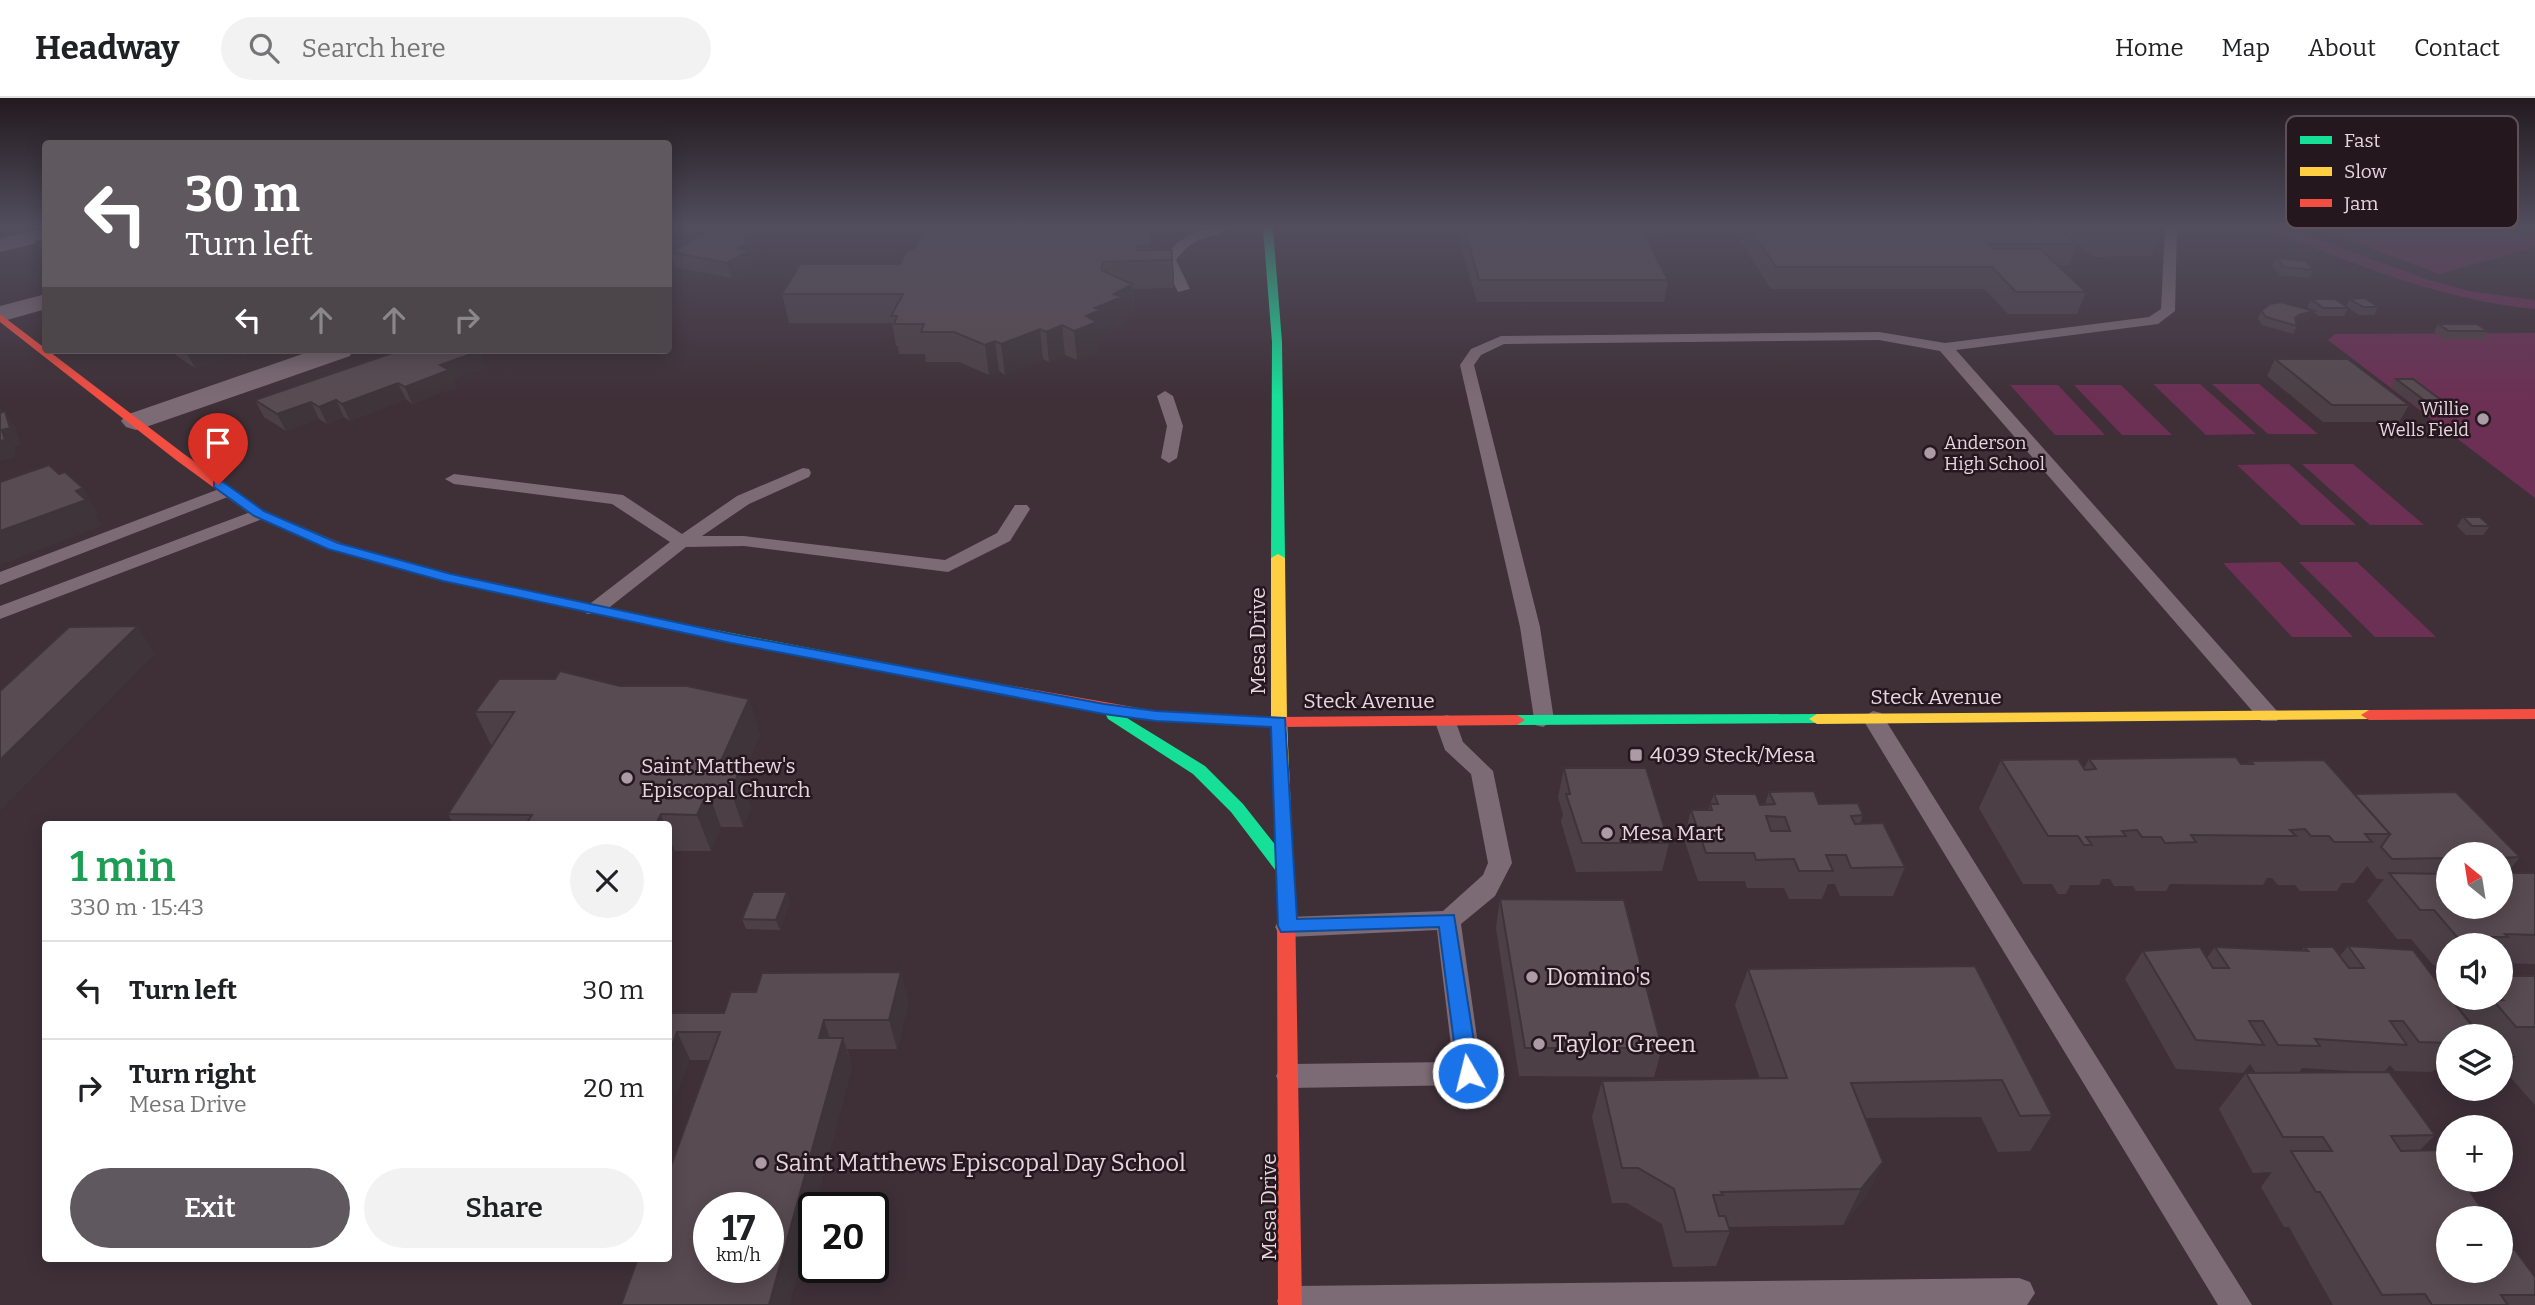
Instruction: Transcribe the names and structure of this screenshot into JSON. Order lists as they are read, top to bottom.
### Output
{
  "streets": {
    "street": ["Mesa Drive", "Steck Avenue"]
  },
  "crossings": [
    ["Mesa Drive", "Steck Avenue"]
  ],
  "places": {
    "other": [
      "Willie Wells Field",
      "Anderson High School",
      "Saint Matthew's Episcopal Church",
      "Mesa Mart",
      "Domino's",
      "Taylor Green",
      "Saint Matthews Episcopal Day School"
    ],
    "transit": ["4039 Steck/Mesa"]
  },
  "legend": ["Fast", "Slow", "Jam"],
  "north": "top left",
  "page": {
    "header": "Headway",
    "search": "Search here",
    "nav": [
      "Home",
      "Map",
      "About",
      "Contact"
    ],
    "turn": ["30 m", "Turn left"],
    "heading": ["1 min", "330 m · 15:43"],
    "map_buttons": ["+", "−"],
    "list": [
      {
        "name": "Turn left",
        "value": "30 m"
      },
      {
        "name": "Turn right",
        "note": "Mesa Drive",
        "value": "20 m"
      }
    ],
    "buttons": ["Exit", "Share"],
    "speed": "17 km/h",
    "limit": "20"
  }
}
